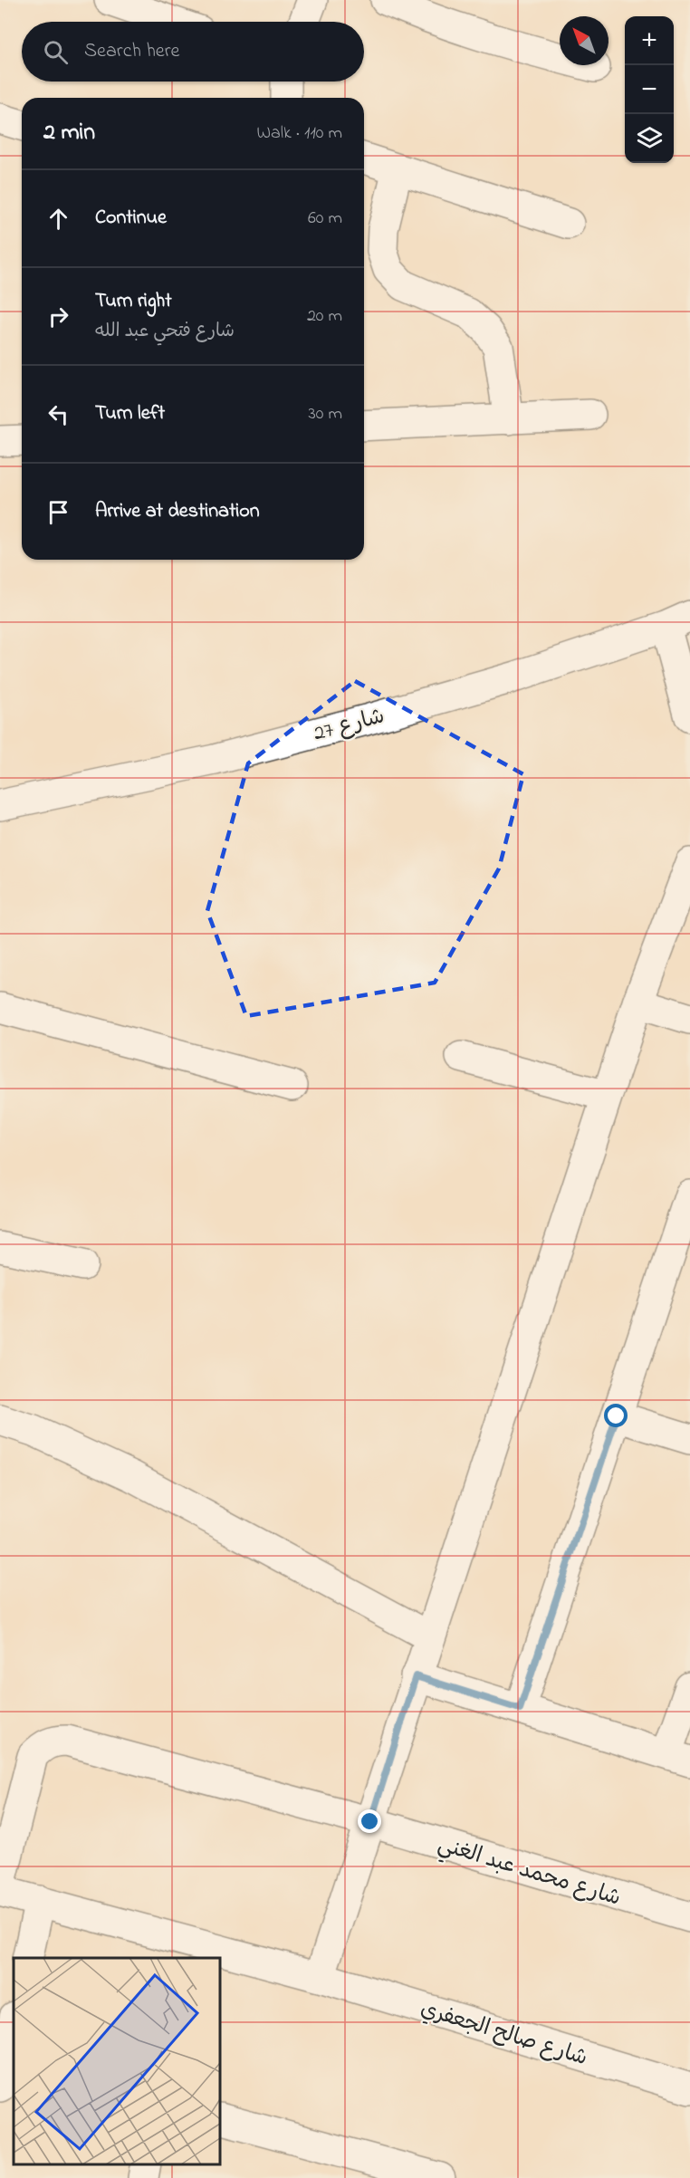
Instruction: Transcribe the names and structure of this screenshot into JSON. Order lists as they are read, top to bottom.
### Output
{
  "streets": {
    "street": ["شارع 27", "شارع محمد عبد الغني", "شارع صالح الجعفري"]
  },
  "north": "top left",
  "page": {
    "map_buttons": ["+", "−"],
    "search": "Search here",
    "heading": ["2 min", "Walk · 110 m"],
    "list": [
      ["Continue", "60 m"],
      ["Turn right", "شارع فتحي عبد الله", "20 m"],
      ["Turn left", "30 m"],
      "Arrive at destination"
    ]
  }
}
